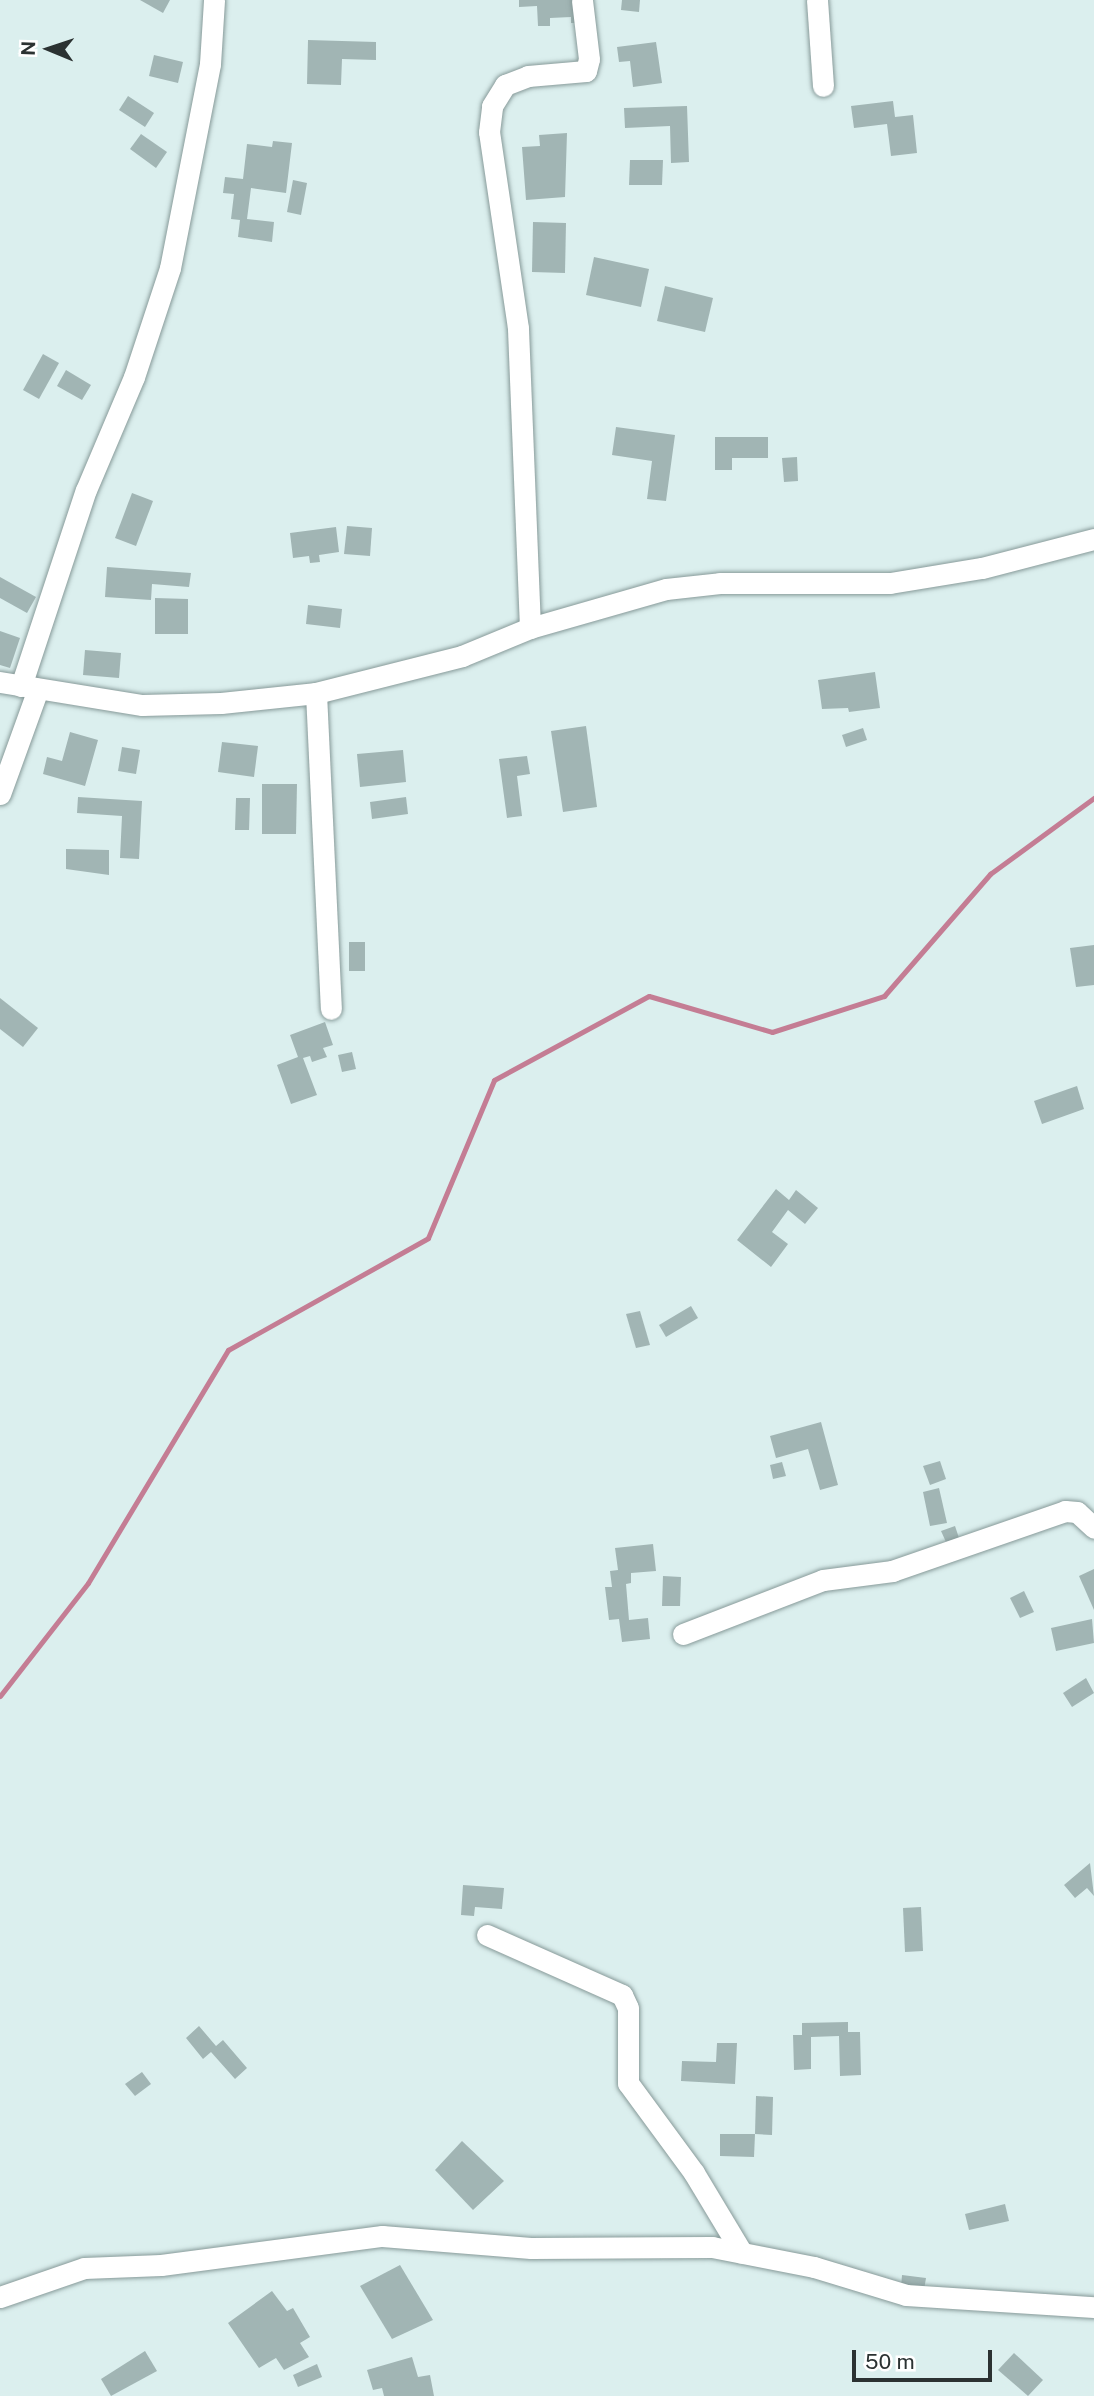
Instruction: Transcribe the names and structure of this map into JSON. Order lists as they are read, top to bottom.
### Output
{
  "scale_bar": "50 m",
  "north": "left"
}
